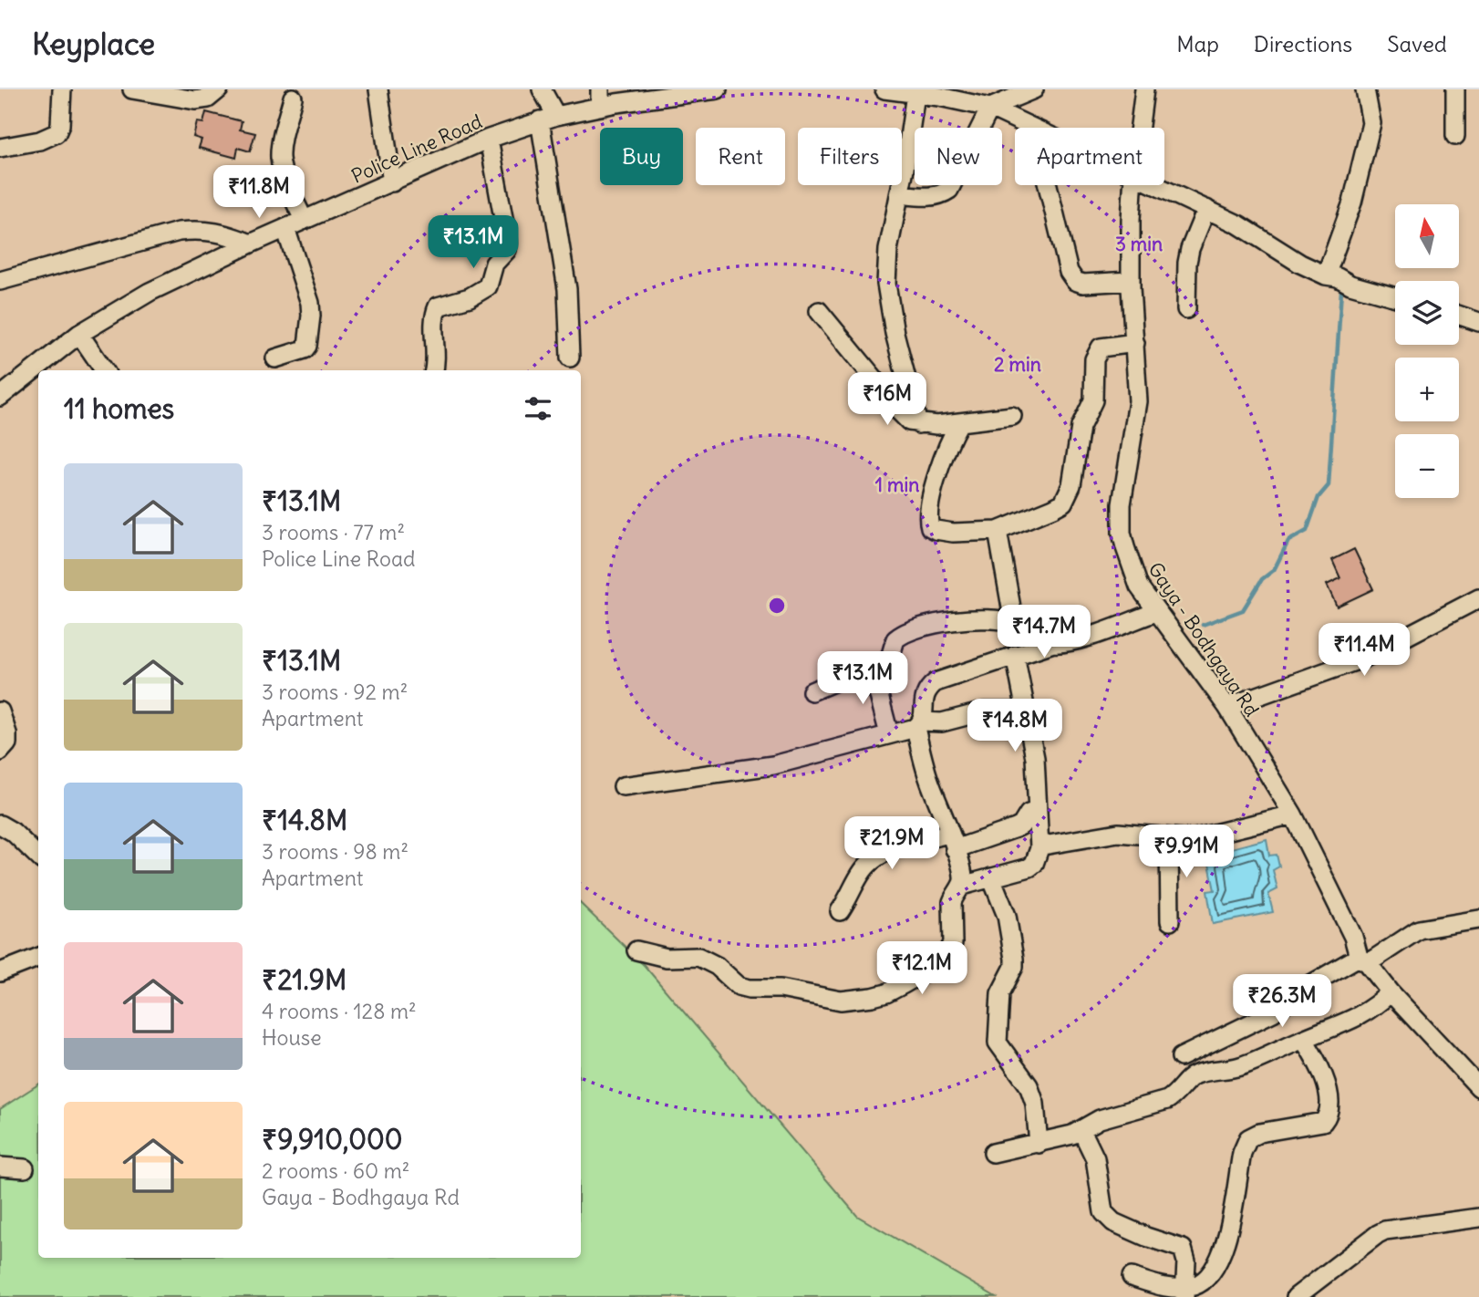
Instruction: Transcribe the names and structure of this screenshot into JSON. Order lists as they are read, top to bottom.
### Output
{
  "streets": {
    "street": ["Police Line Road", "Gaya - Bodhgaya Rd"]
  },
  "north": "top",
  "page": {
    "header": "Keyplace",
    "nav": ["Map", "Directions", "Saved"],
    "chip": [
      "Buy",
      "Rent",
      "Filters",
      "New",
      "Apartment"
    ],
    "price": [
      "₹11.8M",
      "₹13.1M",
      "₹16M",
      "₹14.7M",
      "₹11.4M",
      "₹13.1M",
      "₹14.8M",
      "₹21.9M",
      "₹9.91M",
      "₹12.1M",
      "₹26.3M"
    ],
    "map_buttons": ["+", "−"],
    "heading": "11 homes",
    "list": [
      {
        "name": "₹13.1M",
        "note": "3 rooms · 77 m² · Police Line Road"
      },
      {
        "name": "₹13.1M",
        "note": "3 rooms · 92 m² · Apartment"
      },
      {
        "name": "₹14.8M",
        "note": "3 rooms · 98 m² · Apartment"
      },
      {
        "name": "₹21.9M",
        "note": "4 rooms · 128 m² · House"
      },
      {
        "name": "₹9,910,000",
        "note": "2 rooms · 60 m² · Gaya - Bodhgaya Rd"
      }
    ]
  },
  "rings": ["3 min", "2 min", "1 min"]
}
